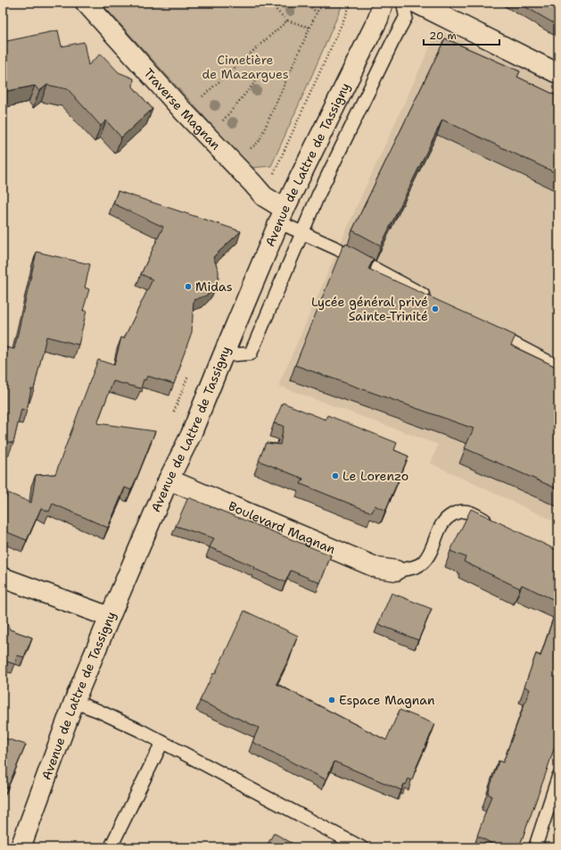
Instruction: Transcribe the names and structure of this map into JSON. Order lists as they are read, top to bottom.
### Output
{
  "streets": {
    "main road": ["Traverse Magnan", "Avenue de Lattre de Tassigny", "Boulevard Magnan"]
  },
  "crossings": [
    ["Traverse Magnan", "Avenue de Lattre de Tassigny"],
    ["Avenue de Lattre de Tassigny", "Boulevard Magnan"]
  ],
  "parks": ["Cimetière de Mazargues"],
  "places": [
    "Midas",
    "Lycée général privé Sainte-Trinité",
    "Le Lorenzo",
    "Espace Magnan"
  ],
  "scale_bar": "20 m"
}
